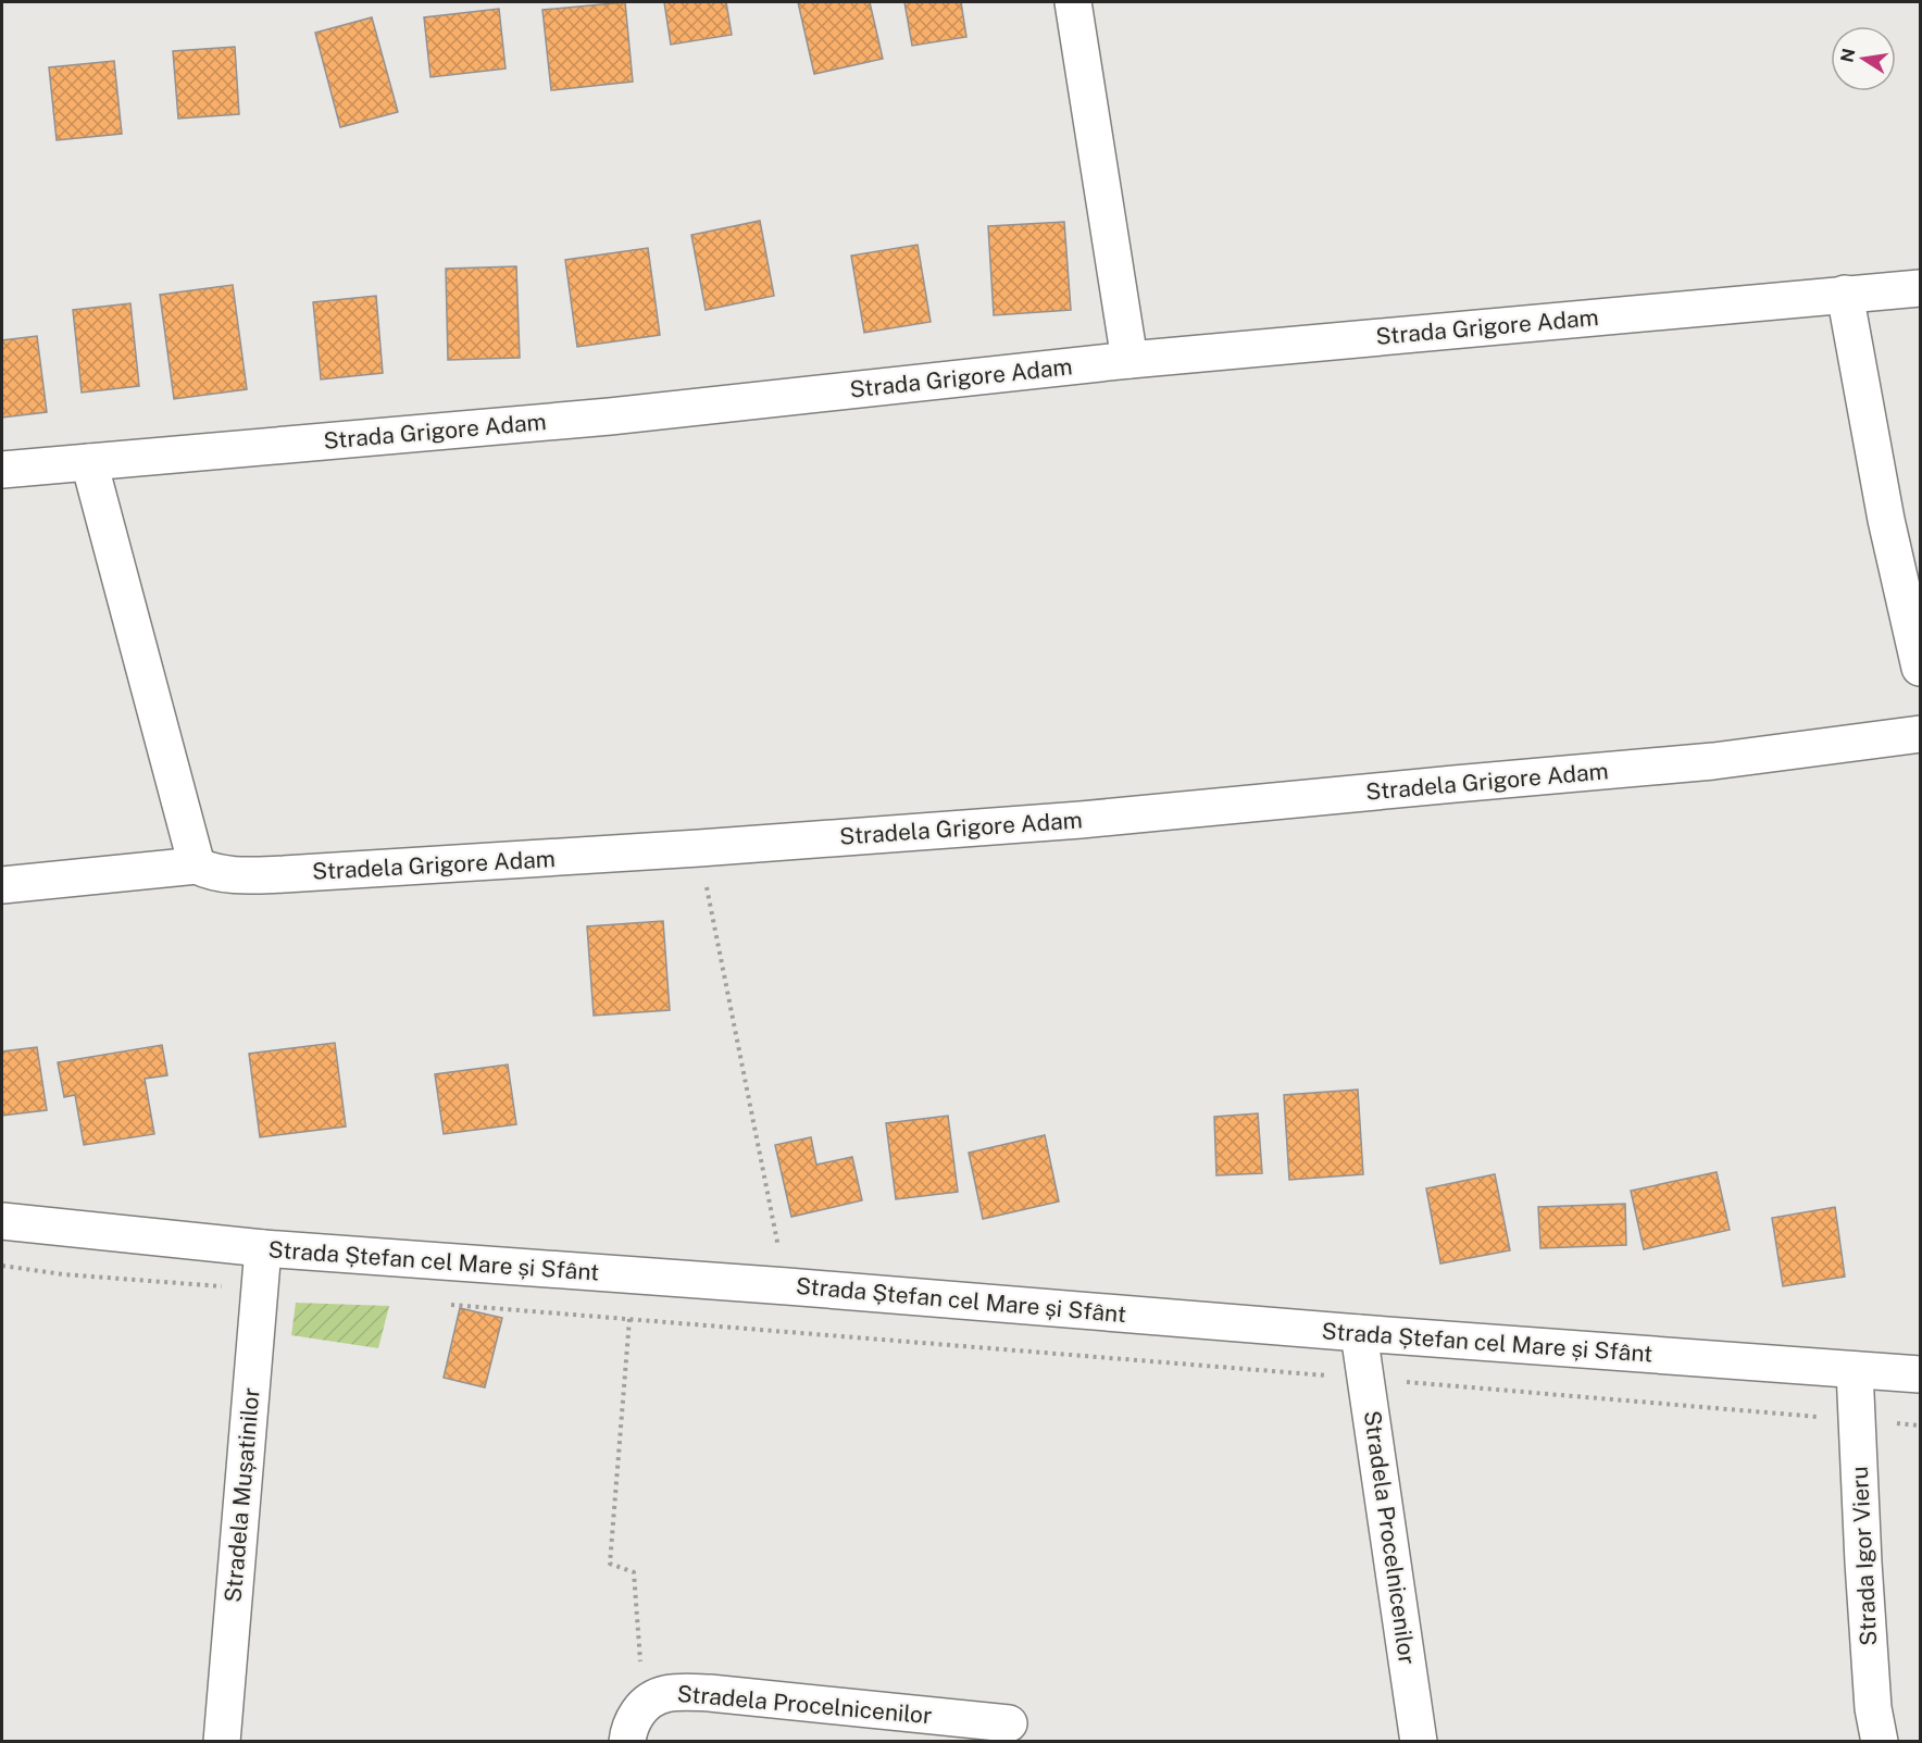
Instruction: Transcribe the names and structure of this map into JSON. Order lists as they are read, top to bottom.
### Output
{
  "streets": {
    "street": [
      "Strada Grigore Adam",
      "Stradela Grigore Adam",
      "Strada Ștefan cel Mare și Sfânt",
      "Stradela Mușatinilor",
      "Stradela Procelnicenilor",
      "Strada Igor Vieru"
    ]
  },
  "crossings": [
    ["Strada Ștefan cel Mare și Sfânt", "Stradela Mușatinilor"],
    ["Strada Ștefan cel Mare și Sfânt", "Stradela Procelnicenilor"],
    ["Strada Ștefan cel Mare și Sfânt", "Strada Igor Vieru"]
  ],
  "north": "left"
}
